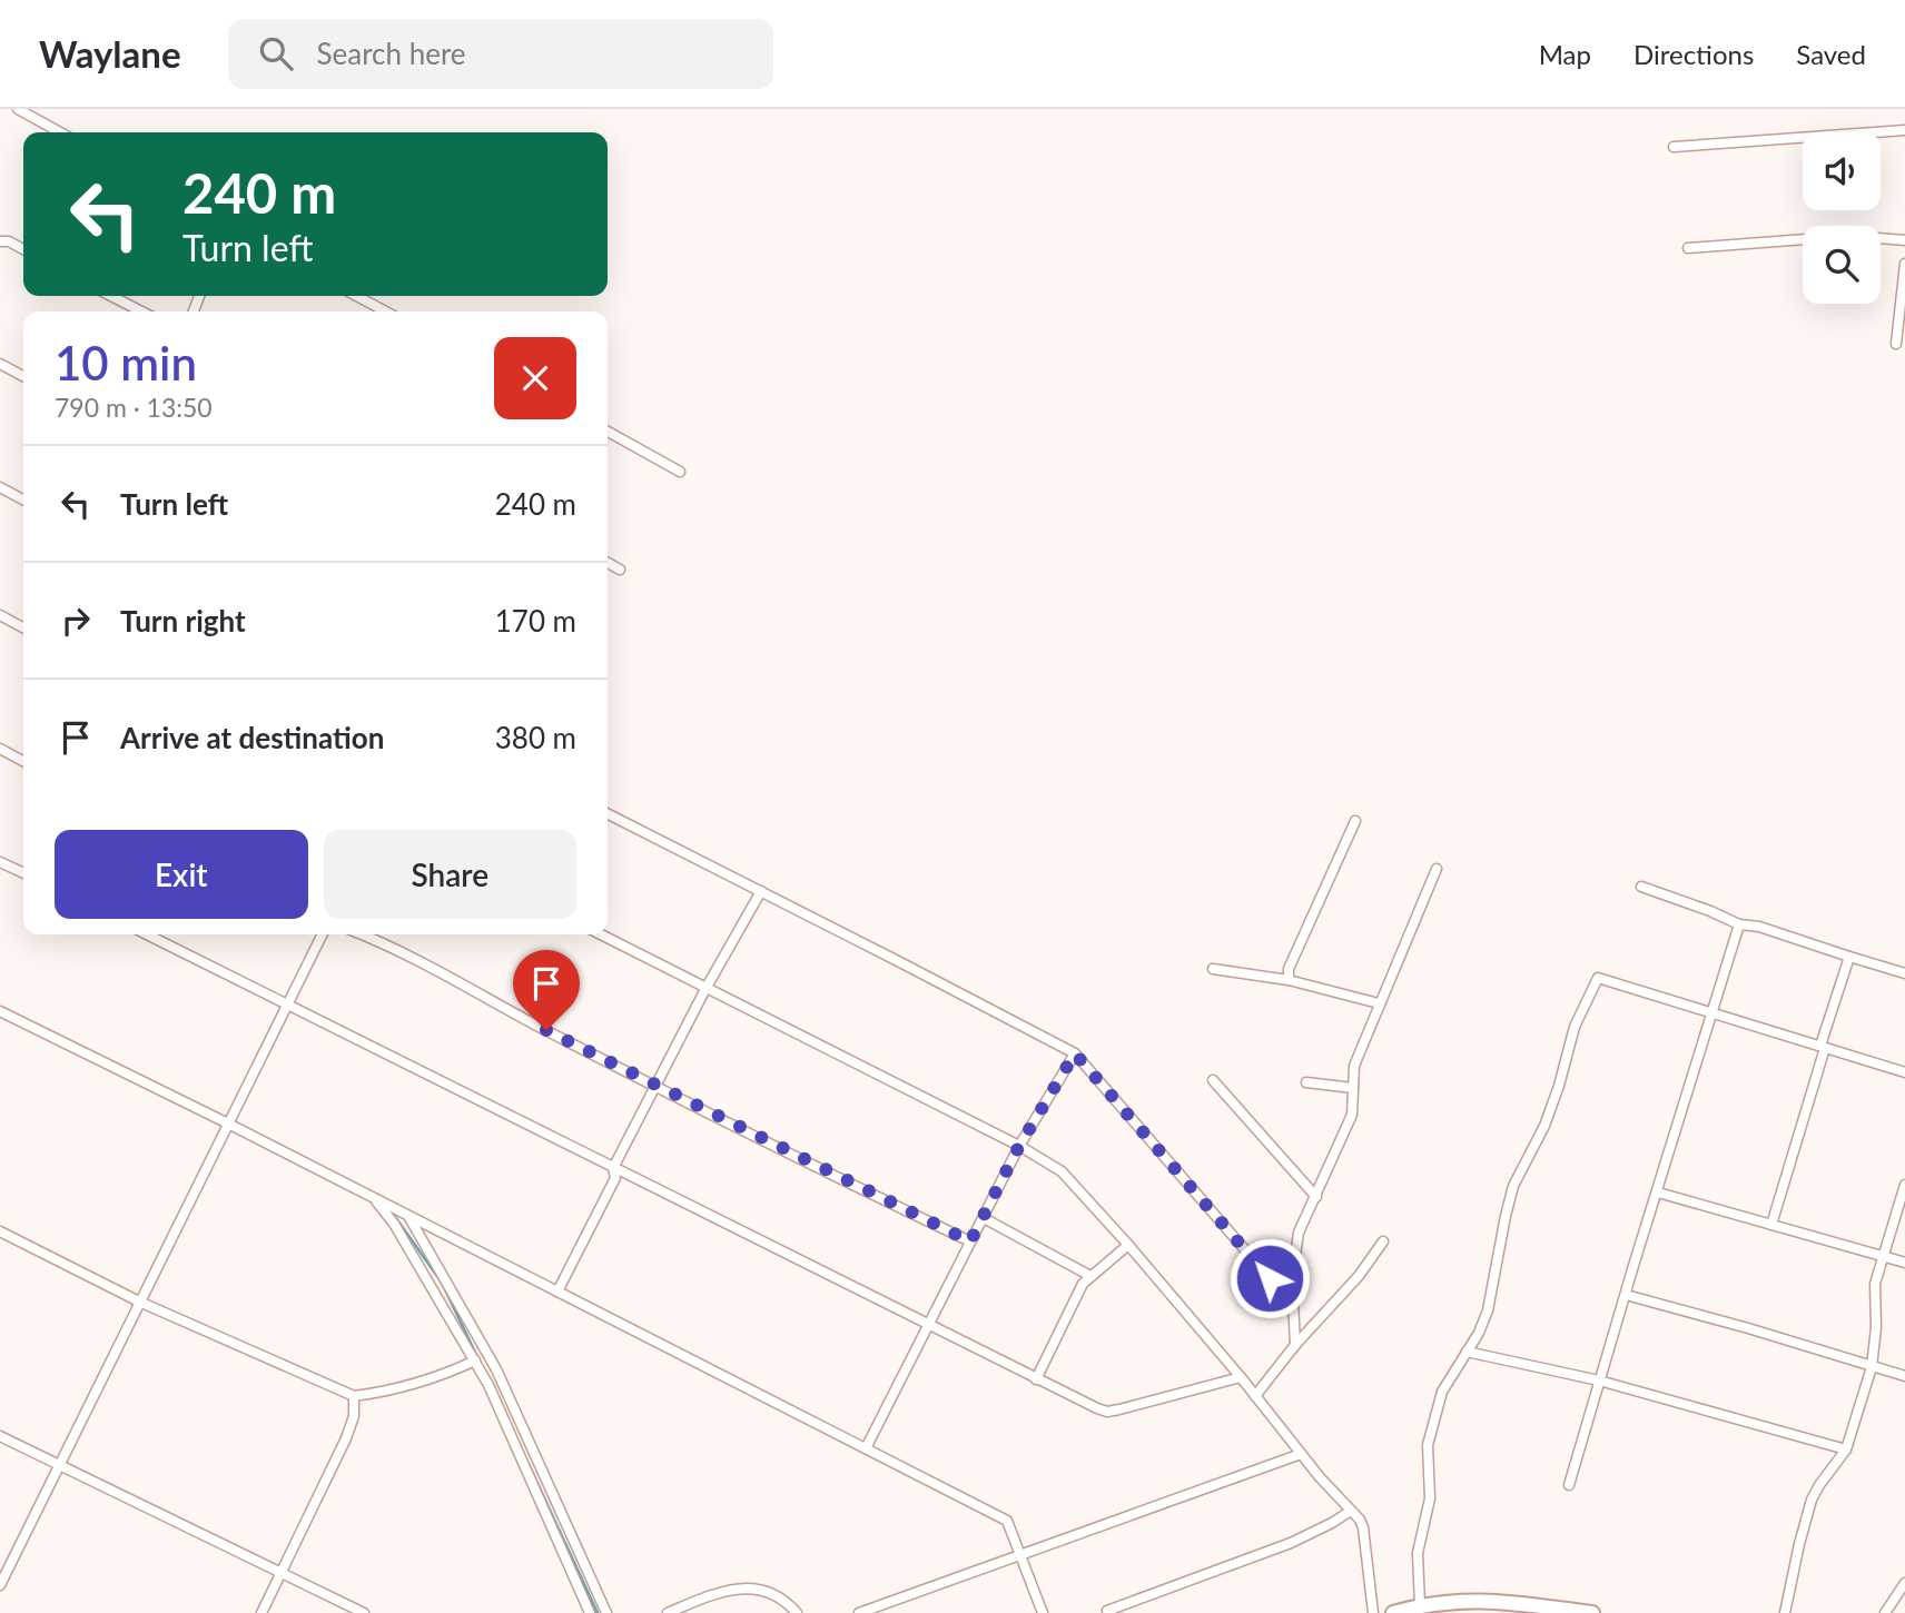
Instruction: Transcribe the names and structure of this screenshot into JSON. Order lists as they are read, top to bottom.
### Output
{
  "page": {
    "header": "Waylane",
    "search": "Search here",
    "nav": ["Map", "Directions", "Saved"],
    "turn": ["240 m", "Turn left"],
    "heading": ["10 min", "790 m · 13:50"],
    "list": [
      {
        "name": "Turn left",
        "value": "240 m"
      },
      {
        "name": "Turn right",
        "value": "170 m"
      },
      {
        "name": "Arrive at destination",
        "value": "380 m"
      }
    ],
    "buttons": ["Exit", "Share"]
  }
}
